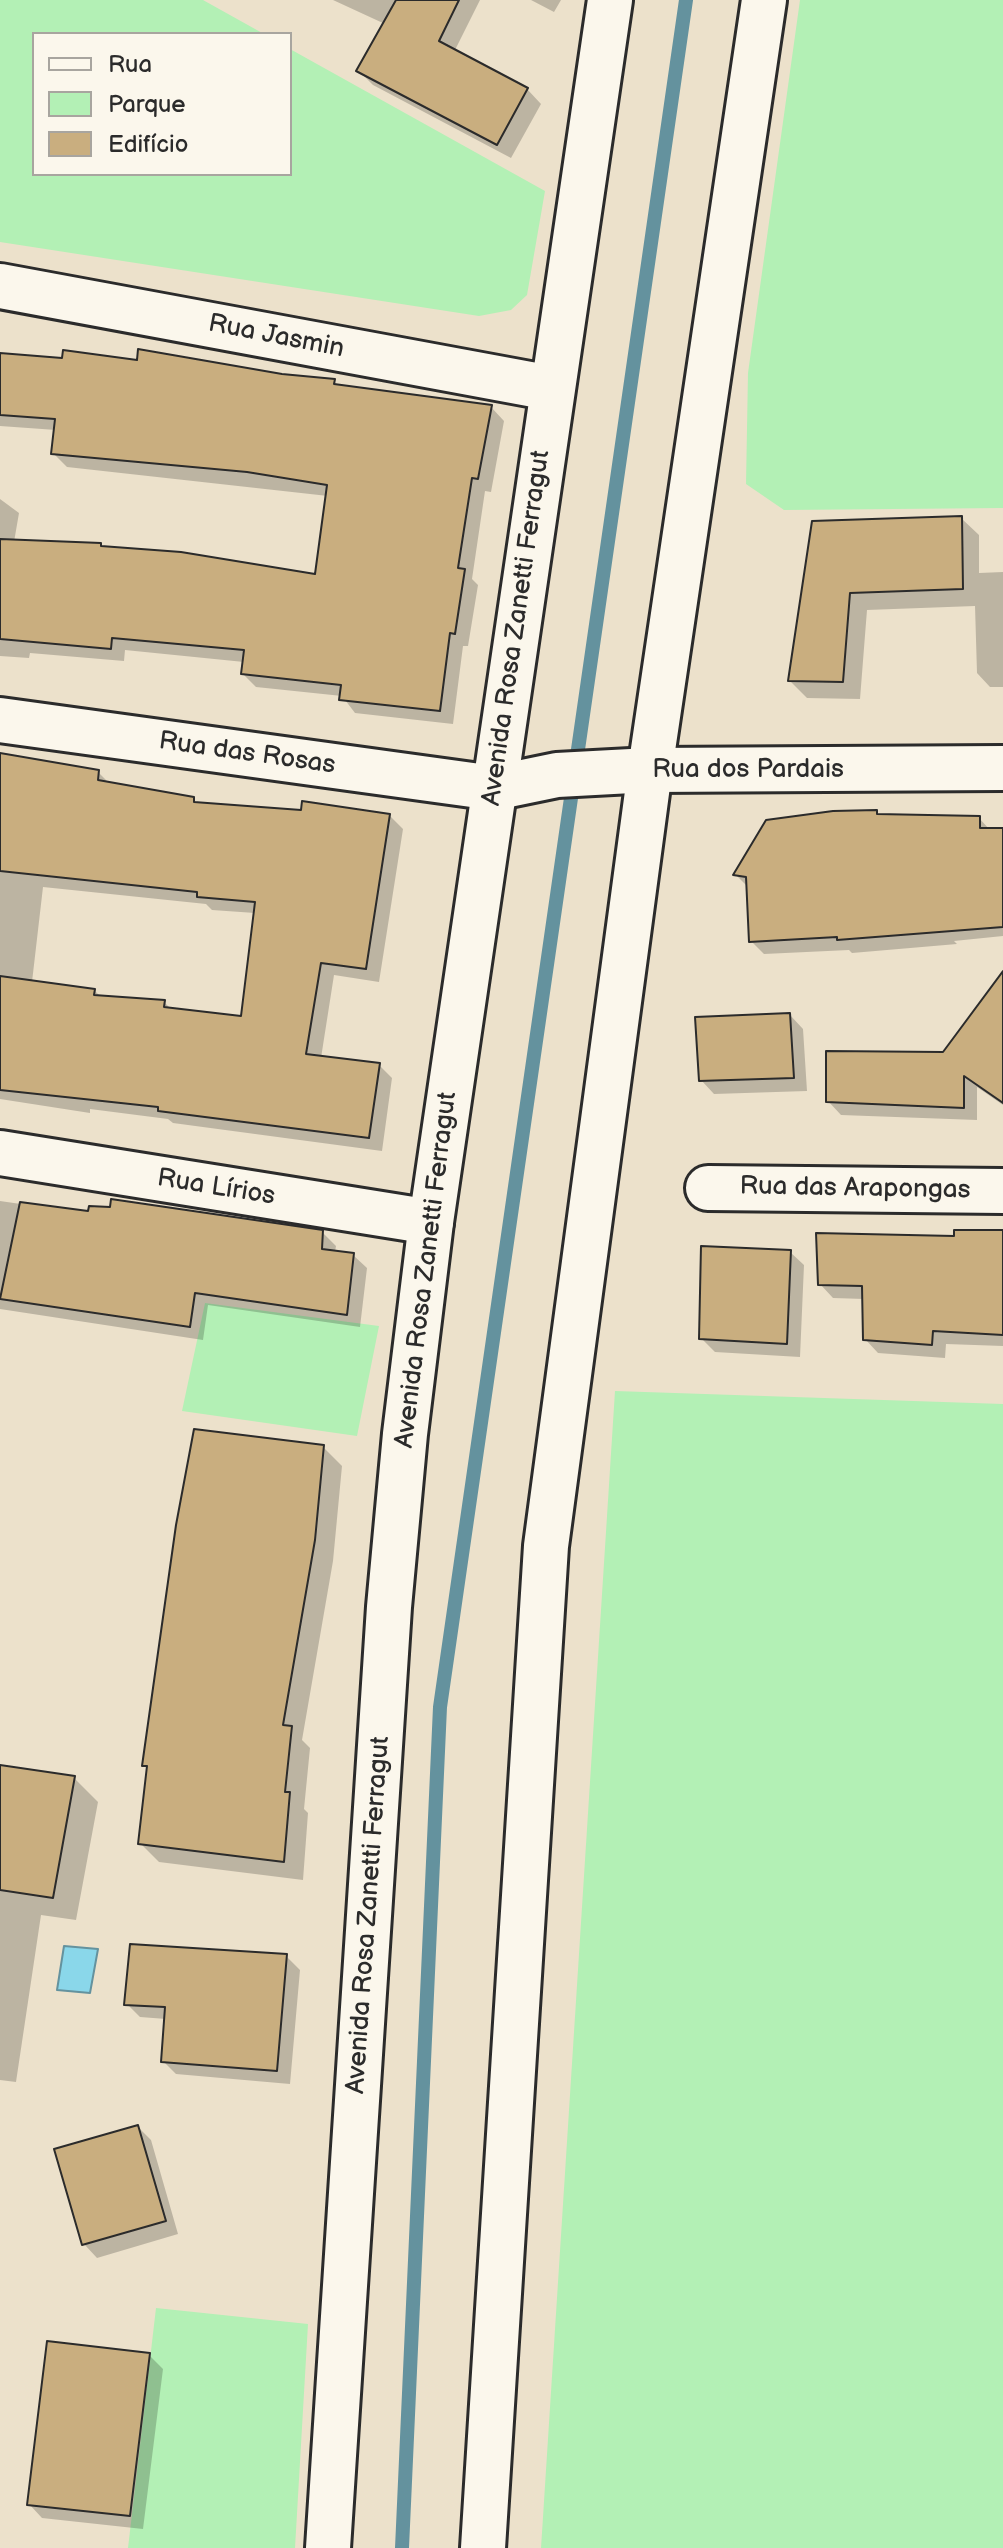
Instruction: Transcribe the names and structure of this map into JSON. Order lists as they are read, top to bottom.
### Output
{
  "streets": {
    "main road": [
      "Rua Jasmin",
      "Avenida Rosa Zanetti Ferragut",
      "Rua das Rosas",
      "Rua dos Pardais",
      "Rua Lírios",
      "Rua das Arapongas"
    ]
  },
  "crossings": [
    ["Rua Jasmin", "Avenida Rosa Zanetti Ferragut"],
    ["Avenida Rosa Zanetti Ferragut", "Rua das Rosas"],
    ["Avenida Rosa Zanetti Ferragut", "Rua dos Pardais"],
    ["Avenida Rosa Zanetti Ferragut", "Rua Lírios"],
    ["Rua das Rosas", "Rua dos Pardais"]
  ],
  "legend": ["Rua", "Parque", "Edifício"]
}
